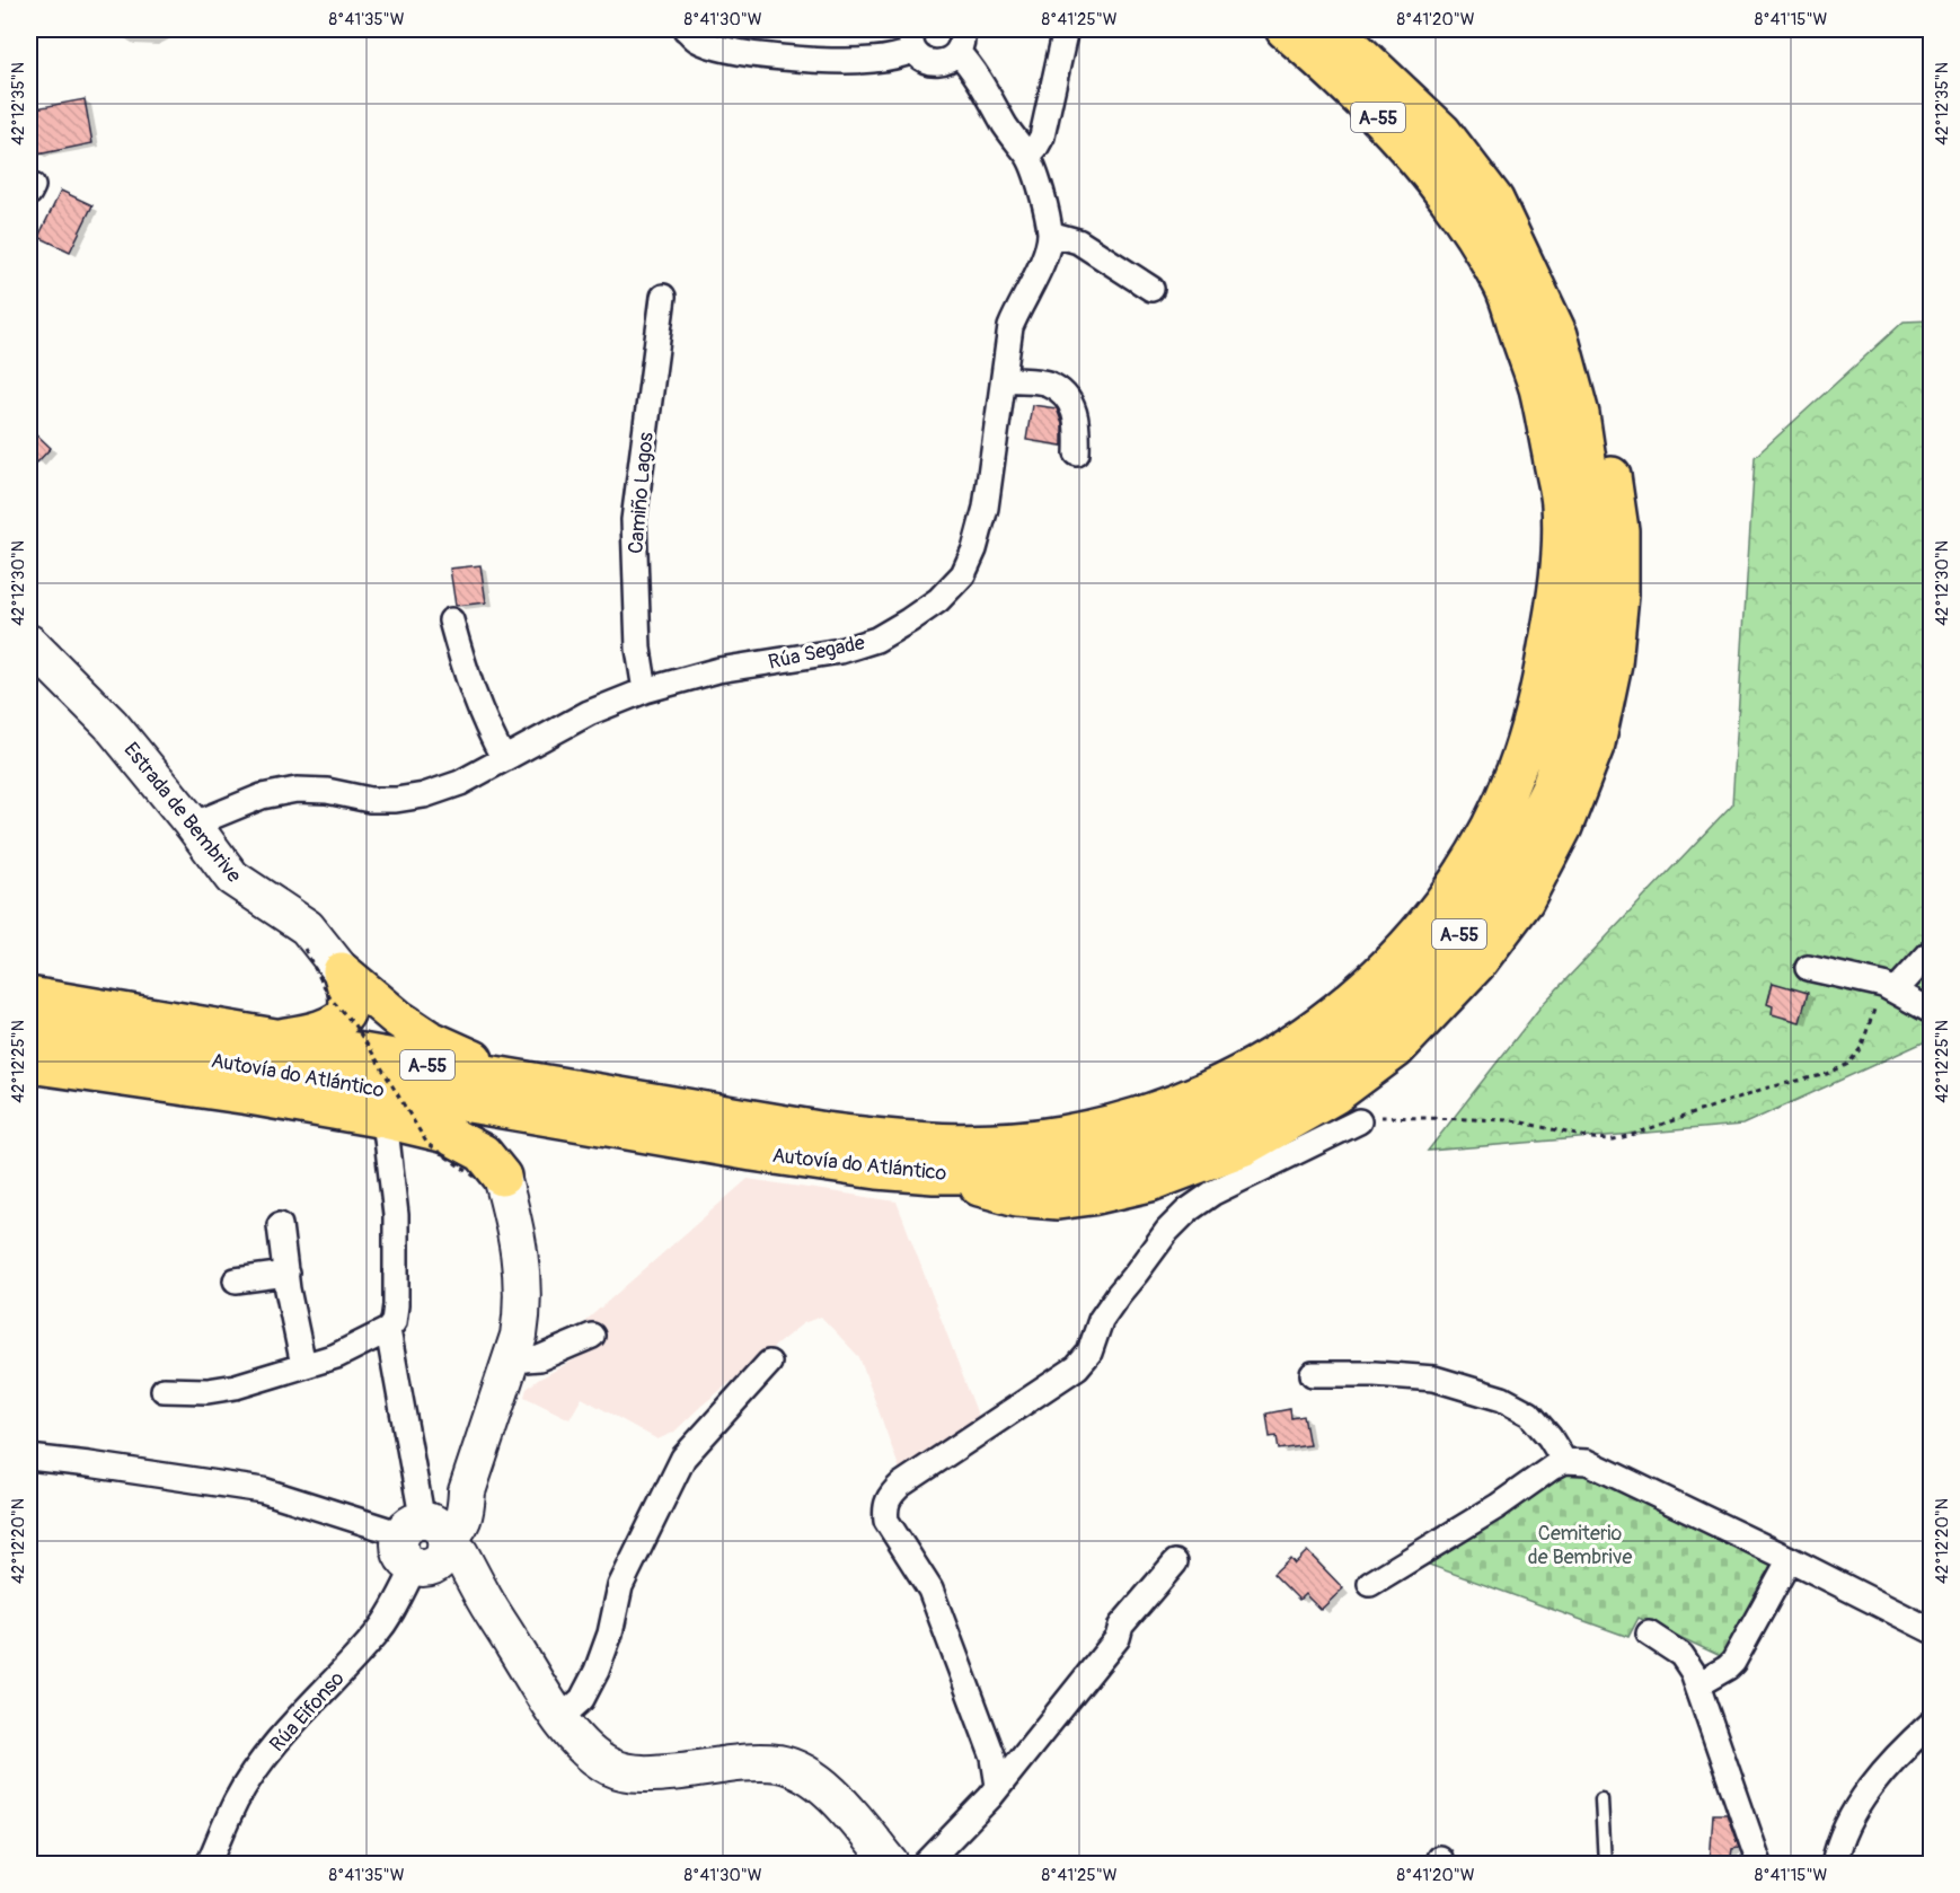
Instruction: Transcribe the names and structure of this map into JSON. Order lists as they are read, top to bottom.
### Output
{
  "streets": {
    "highway": ["A-55", "Autovía do Atlántico"],
    "street": [
      "Camiño Lagos",
      "Rúa Segade",
      "Estrada de Bembrive",
      "Rúa Eifonso"
    ]
  },
  "crossings": [
    ["Camiño Lagos", "Rúa Segade"],
    ["Rúa Segade", "Estrada de Bembrive"]
  ],
  "parks": ["Cemiterio de Bembrive"],
  "coordinates": [
    "8°41'35\"W",
    "8°41'30\"W",
    "8°41'25\"W",
    "8°41'20\"W",
    "8°41'15\"W",
    "42°12'35\"N",
    "42°12'30\"N",
    "42°12'25\"N",
    "42°12'20\"N"
  ]
}
